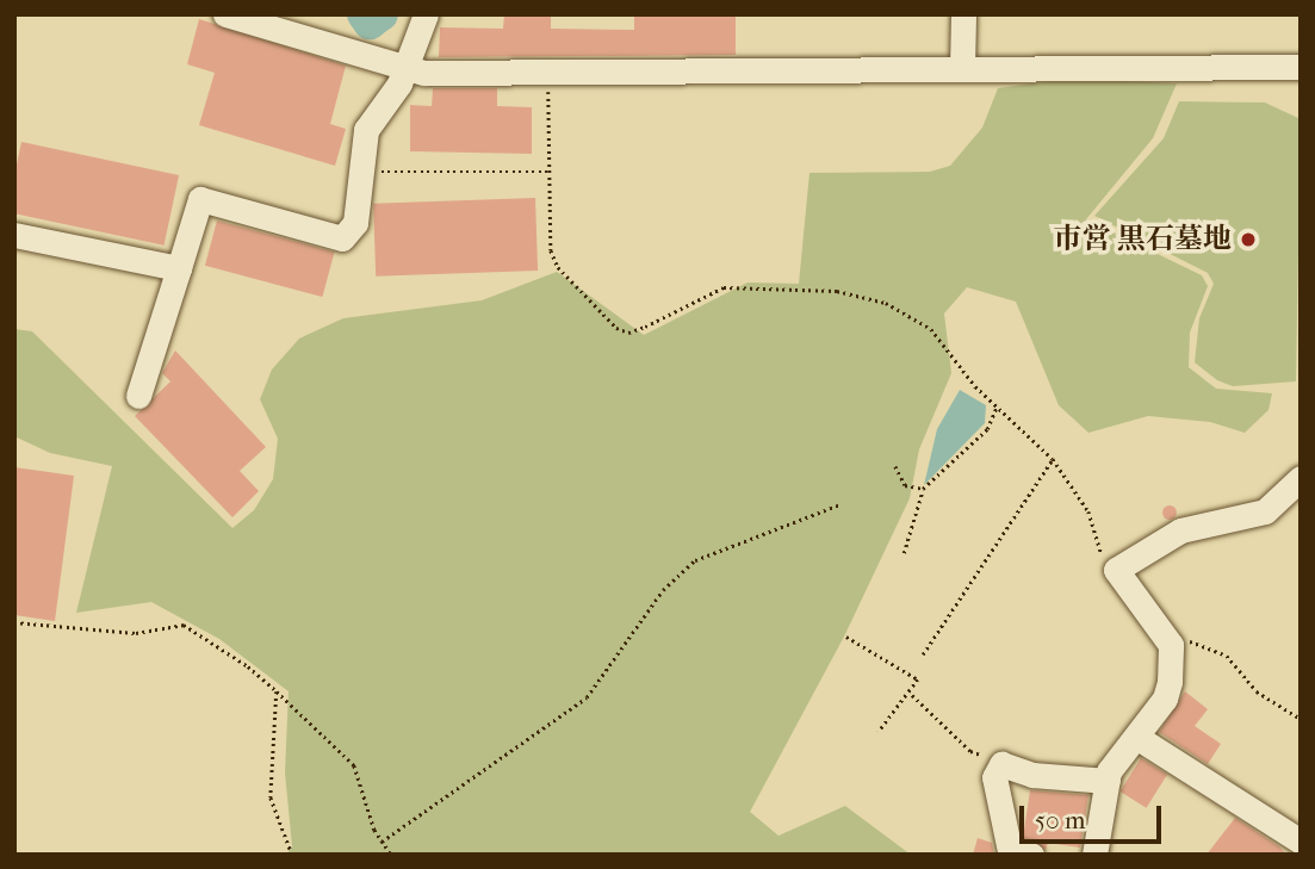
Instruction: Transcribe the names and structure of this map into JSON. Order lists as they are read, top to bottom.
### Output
{
  "places": ["市営 黒石墓地"],
  "scale_bar": "50 m"
}
